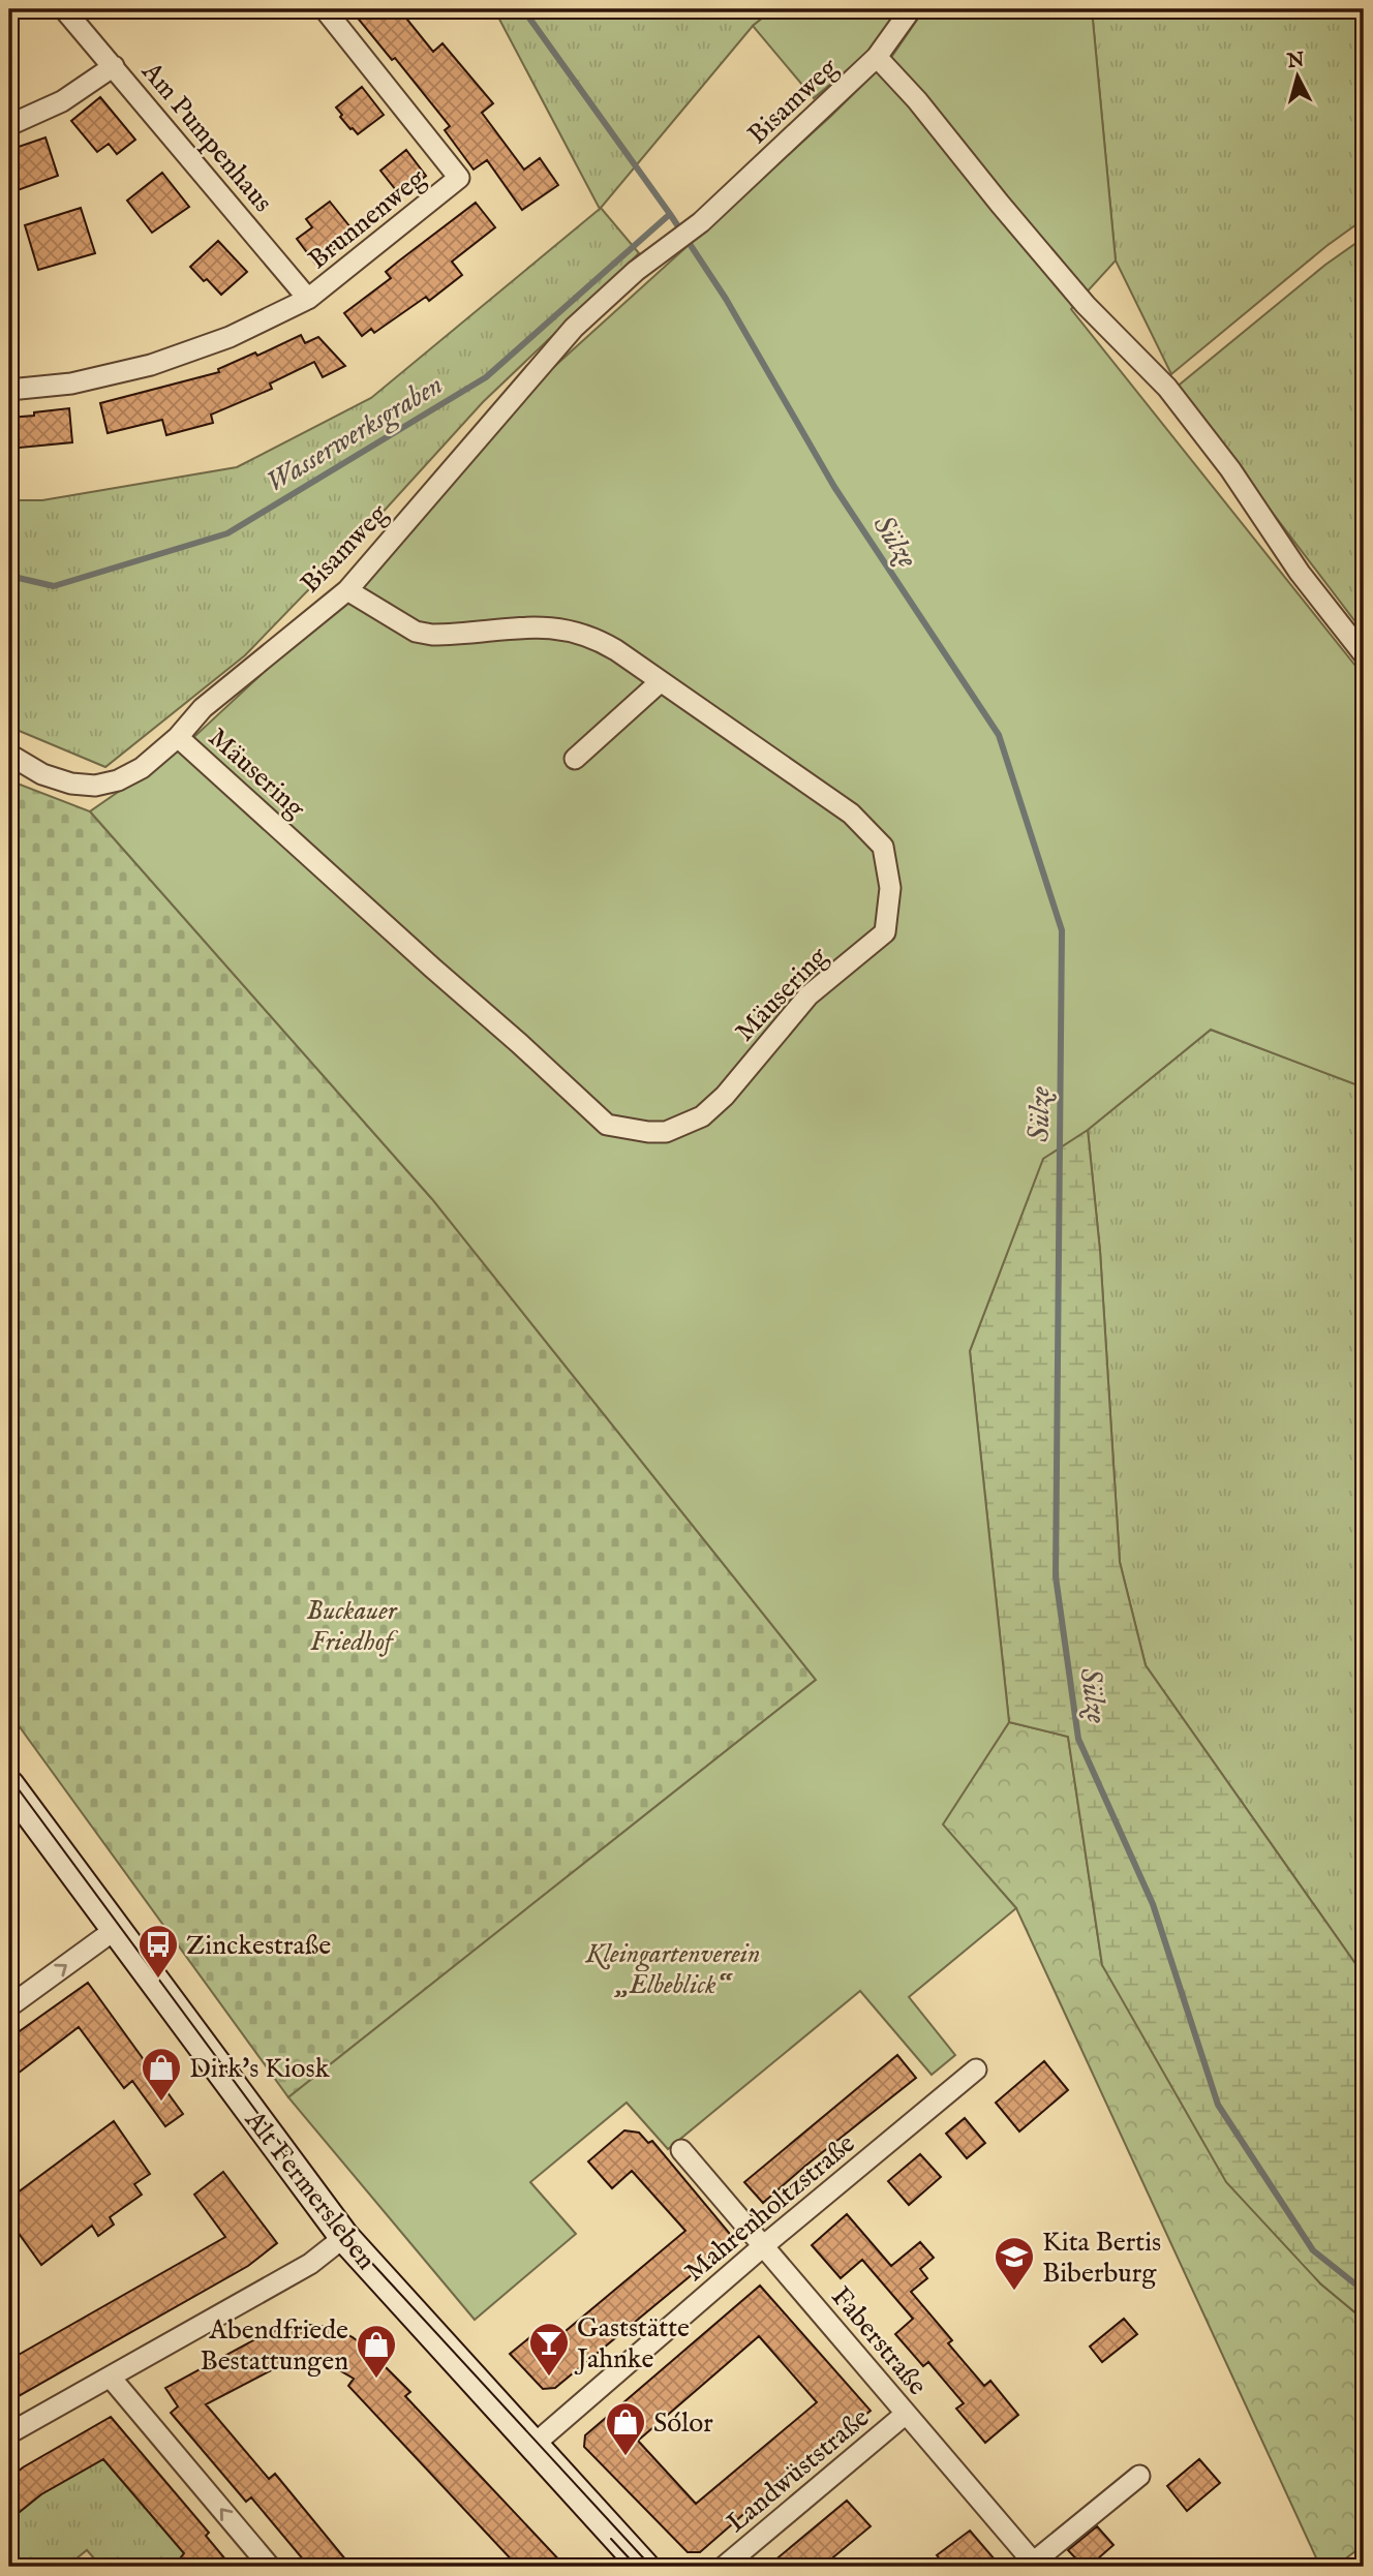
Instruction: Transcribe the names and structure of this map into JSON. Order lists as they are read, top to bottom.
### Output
{
  "streets": {
    "main road": ["Alt Fermersleben"],
    "street": [
      "Bisamweg",
      "Am Pumpenhaus",
      "Brunnenweg",
      "Mäusering",
      "Mahrenholtzstraße",
      "Faberstraße",
      "Landwüststraße"
    ]
  },
  "crossings": [
    ["Bisamweg", "Mäusering"],
    ["Am Pumpenhaus", "Brunnenweg"],
    ["Alt Fermersleben", "Mahrenholtzstraße"],
    ["Mahrenholtzstraße", "Faberstraße"],
    ["Faberstraße", "Landwüststraße"]
  ],
  "water": ["Wasserwerksgraben", "Sülze"],
  "parks": ["Buckauer Friedhof", "Kleingartenverein „Elbeblick“"],
  "places": {
    "bus stop": ["Zinckestraße"],
    "shop": ["Dirk's Kiosk", "Abendfriede Bestattungen", "Sólor"],
    "school or university": ["Kita Bertis Biberburg"],
    "bar": ["Gaststätte Jahnke"]
  },
  "north": "top"
}
